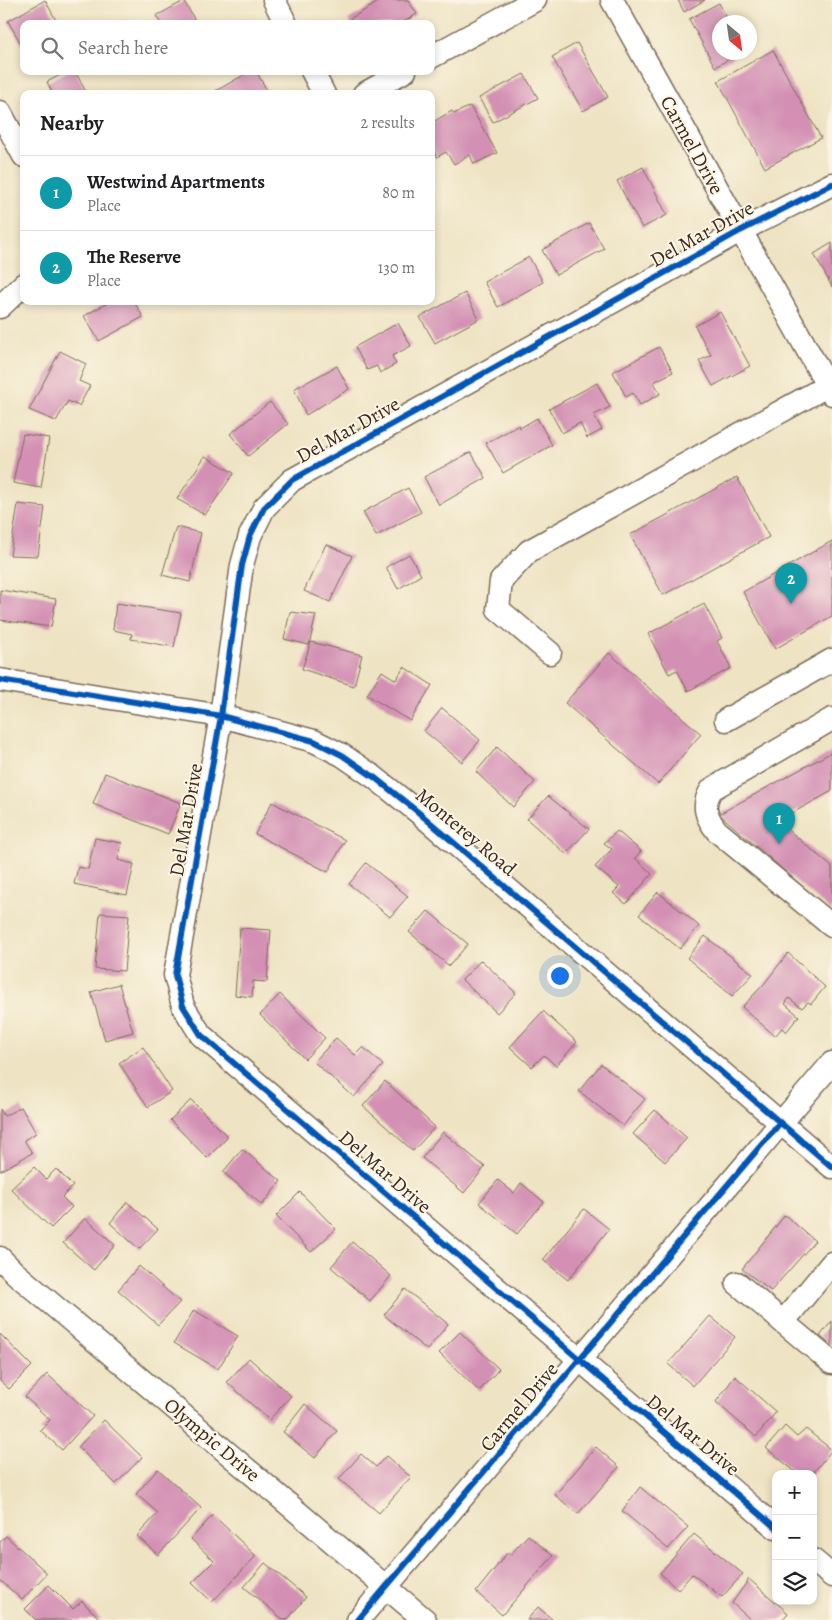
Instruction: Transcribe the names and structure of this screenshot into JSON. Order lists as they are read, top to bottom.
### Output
{
  "streets": {
    "street": [
      "Carmel Drive",
      "Del Mar Drive",
      "Monterey Road",
      "Olympic Drive"
    ]
  },
  "crossings": [
    ["Carmel Drive", "Del Mar Drive"],
    ["Carmel Drive", "Monterey Road"],
    ["Carmel Drive", "Olympic Drive"],
    ["Del Mar Drive", "Monterey Road"]
  ],
  "north": "bottom right",
  "page": {
    "search": "Search here",
    "heading": ["Nearby", "2 results"],
    "list": [
      {
        "mark": "1",
        "name": "Westwind Apartments",
        "note": "Place",
        "value": "80 m"
      },
      {
        "mark": "2",
        "name": "The Reserve",
        "note": "Place",
        "value": "130 m"
      }
    ],
    "pins": ["2", "1"],
    "map_buttons": ["+", "−"]
  }
}
